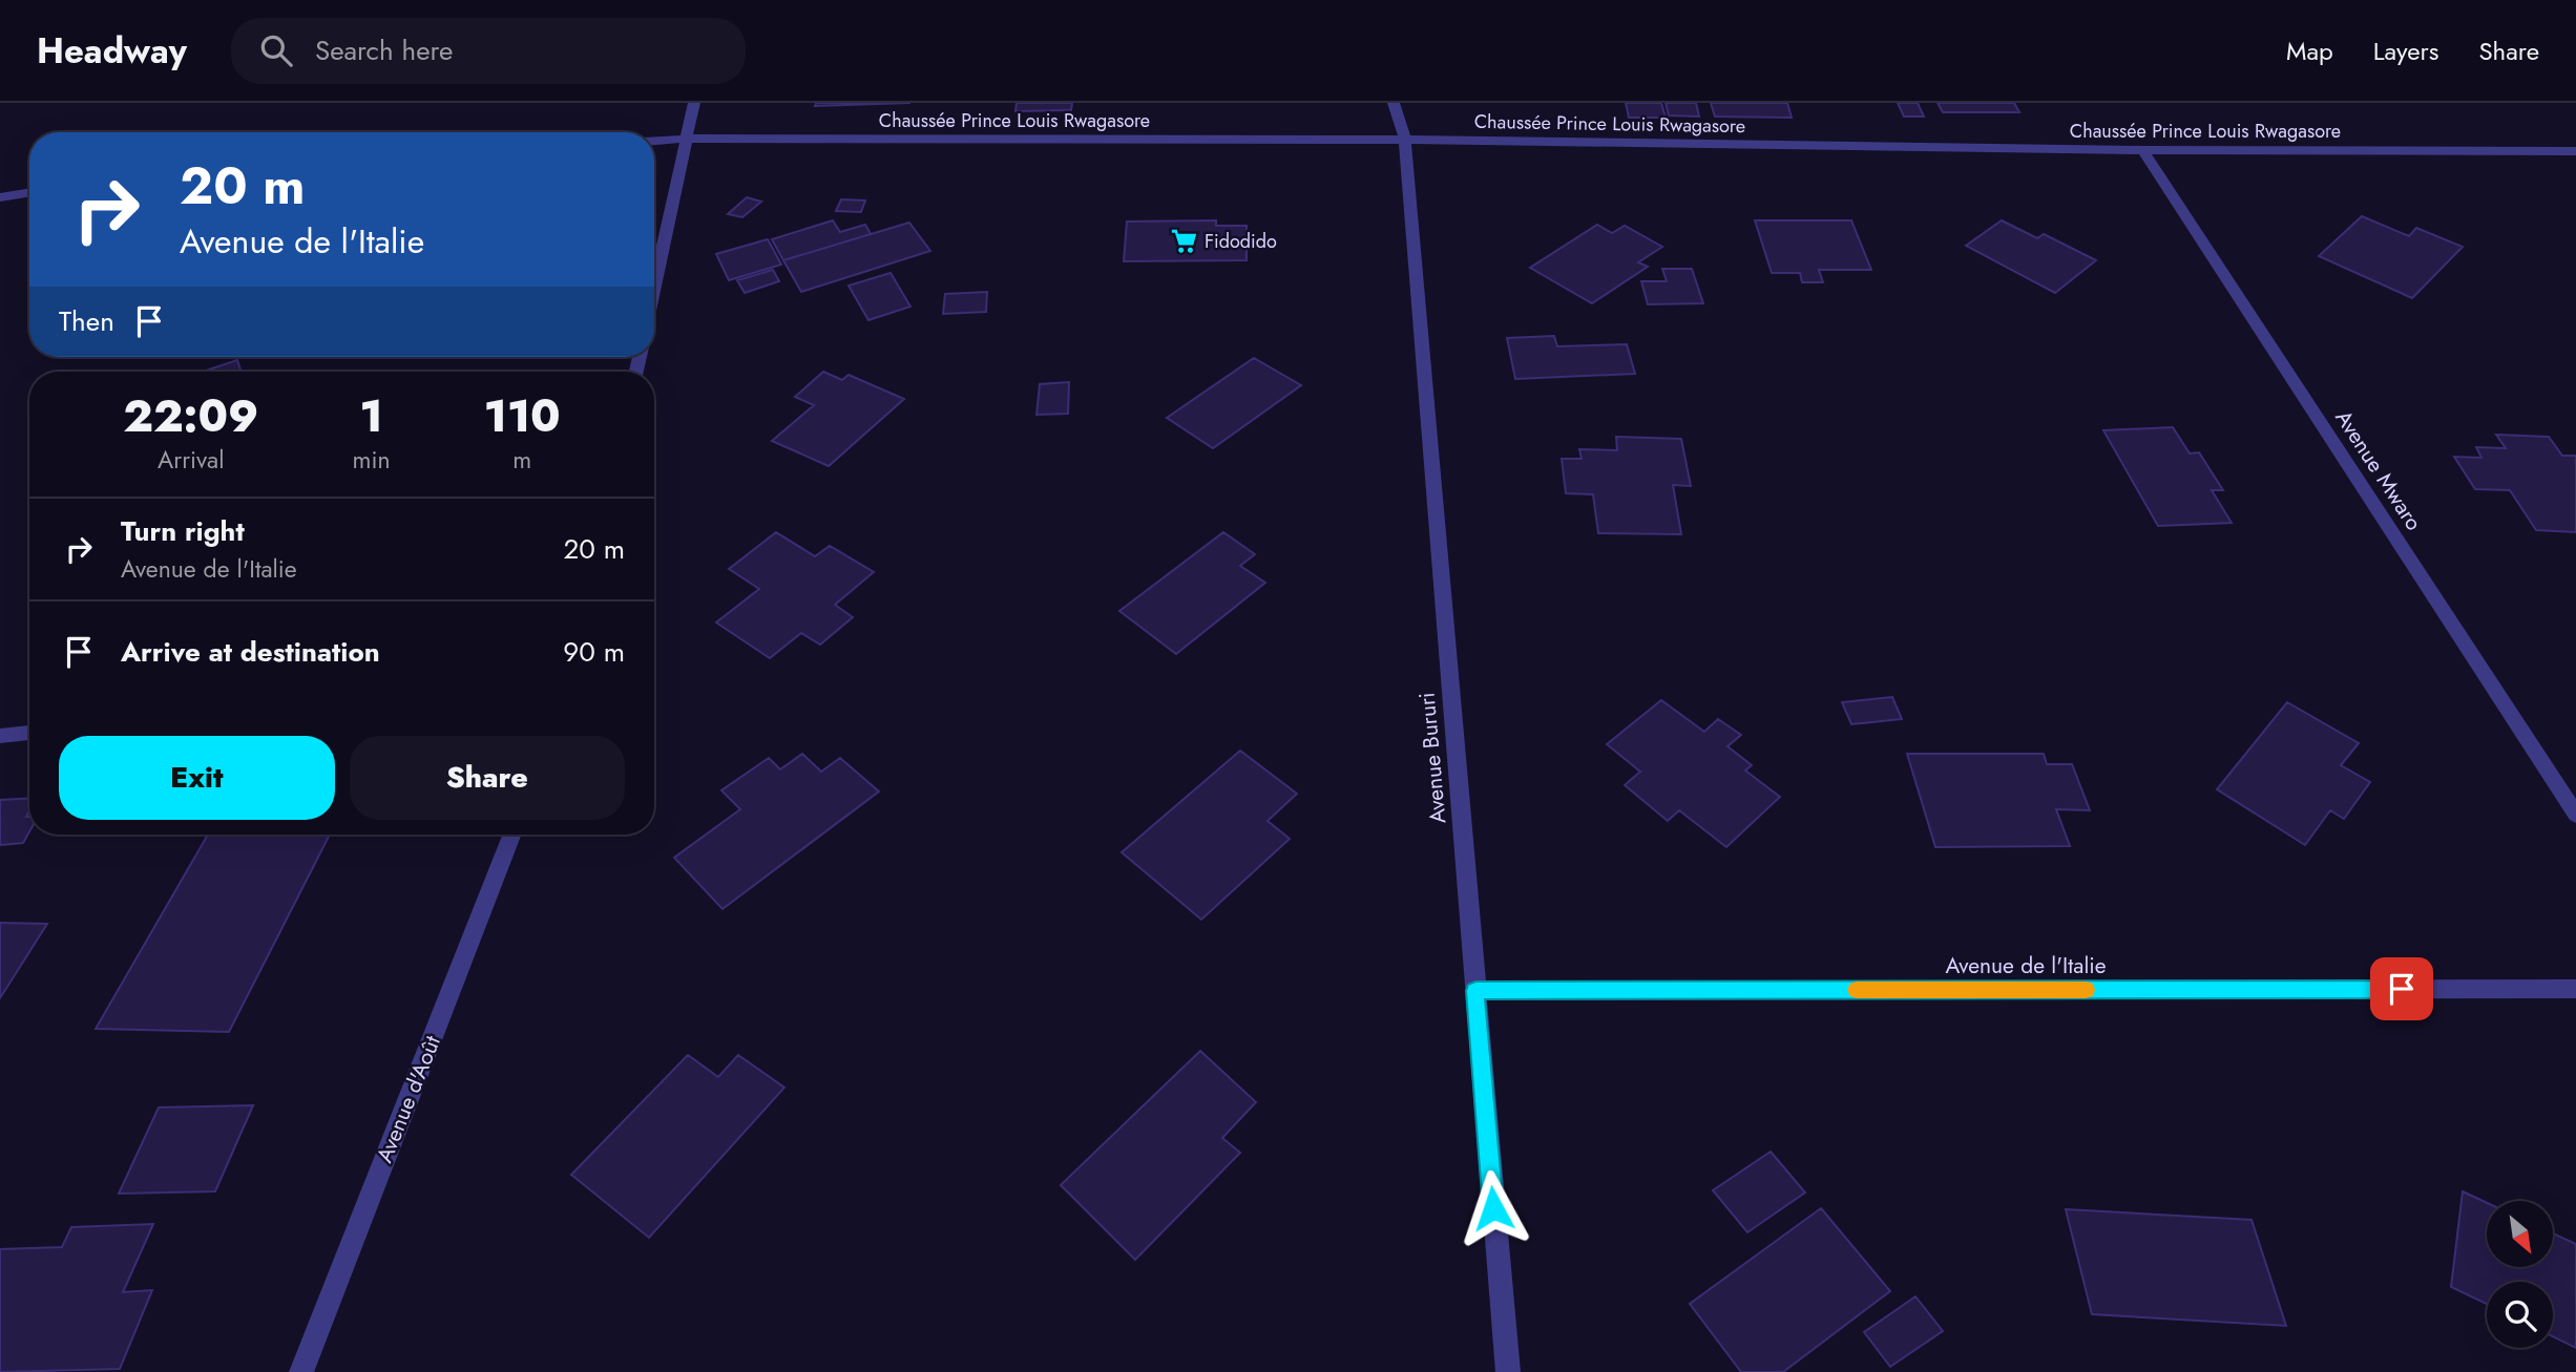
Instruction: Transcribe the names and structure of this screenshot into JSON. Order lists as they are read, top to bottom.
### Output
{
  "streets": {
    "street": [
      "Chaussée Prince Louis Rwagasore",
      "Avenue Mwaro",
      "Avenue Bururi",
      "Avenue de l'Italie",
      "Avenue d'Août"
    ]
  },
  "crossings": [
    ["Chaussée Prince Louis Rwagasore", "Avenue Mwaro"],
    ["Chaussée Prince Louis Rwagasore", "Avenue Bururi"],
    ["Avenue Bururi", "Avenue de l'Italie"]
  ],
  "places": {
    "supermarket": ["Fidodido"]
  },
  "north": "bottom right",
  "page": {
    "header": "Headway",
    "search": "Search here",
    "nav": ["Map", "Layers", "Share"],
    "turn": ["20 m", "Avenue de l'Italie"],
    "then": "Then",
    "eta": [
      "22:09",
      "Arrival",
      "1",
      "min",
      "110",
      "m"
    ],
    "list": [
      {
        "name": "Turn right",
        "note": "Avenue de l'Italie",
        "value": "20 m"
      },
      {
        "name": "Arrive at destination",
        "value": "90 m"
      }
    ],
    "buttons": ["Exit", "Share"]
  }
}
